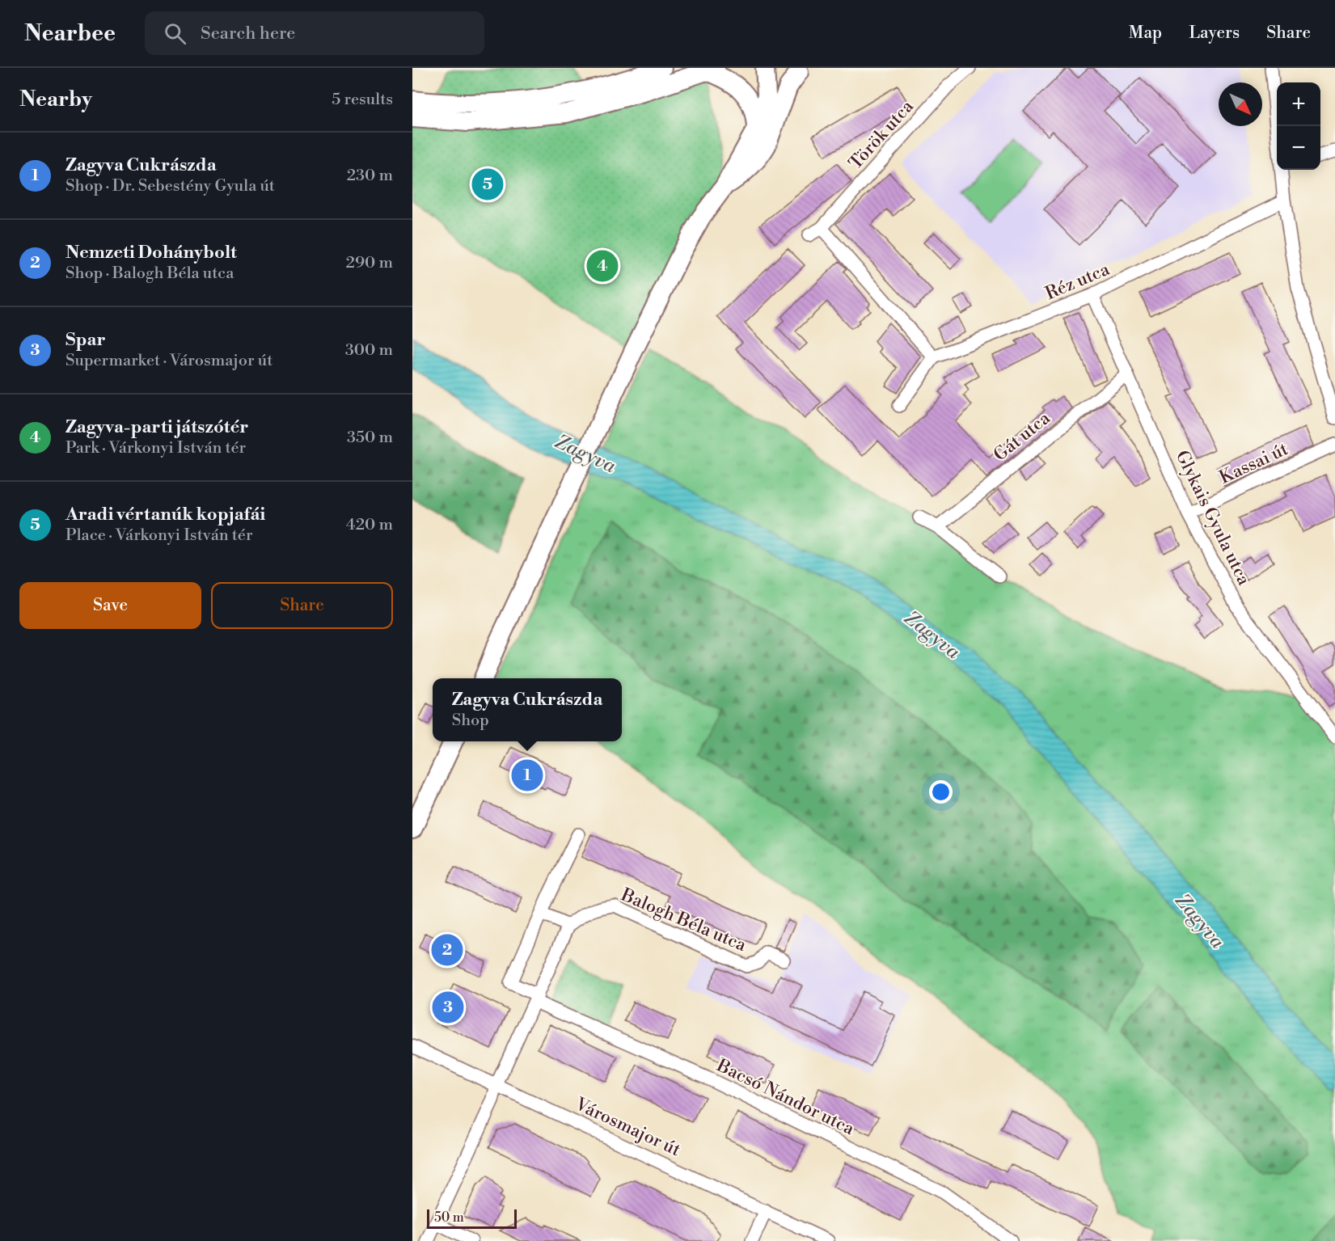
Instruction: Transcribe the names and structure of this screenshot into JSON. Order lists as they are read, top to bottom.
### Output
{
  "streets": {
    "street": [
      "Török utca",
      "Réz utca",
      "Gát utca",
      "Kassai út",
      "Glykais Gyula utca",
      "Balogh Béla utca",
      "Bacsó Nándor utca",
      "Városmajor út"
    ]
  },
  "crossings": [
    ["Réz utca", "Glykais Gyula utca"],
    ["Gát utca", "Glykais Gyula utca"],
    ["Kassai út", "Glykais Gyula utca"]
  ],
  "water": ["Zagyva"],
  "scale_bar": "50 m",
  "north": "bottom right",
  "page": {
    "header": "Nearbee",
    "search": "Search here",
    "nav": ["Map", "Layers", "Share"],
    "heading": ["Nearby", "5 results"],
    "map_buttons": ["+", "−"],
    "list": [
      {
        "mark": "1",
        "name": "Zagyva Cukrászda",
        "note": "Shop · Dr. Sebestény Gyula út",
        "value": "230 m"
      },
      {
        "mark": "2",
        "name": "Nemzeti Dohánybolt",
        "note": "Shop · Balogh Béla utca",
        "value": "290 m"
      },
      {
        "mark": "3",
        "name": "Spar",
        "note": "Supermarket · Városmajor út",
        "value": "300 m"
      },
      {
        "mark": "4",
        "name": "Zagyva-parti játszótér",
        "note": "Park · Várkonyi István tér",
        "value": "350 m"
      },
      {
        "mark": "5",
        "name": "Aradi vértanúk kopjafái",
        "note": "Place · Várkonyi István tér",
        "value": "420 m"
      }
    ],
    "pins": [
      "5",
      "4",
      "1",
      "2",
      "3"
    ],
    "buttons": ["Save", "Share"],
    "popup": ["Zagyva Cukrászda", "Shop"],
    "scale": "50 m"
  }
}
